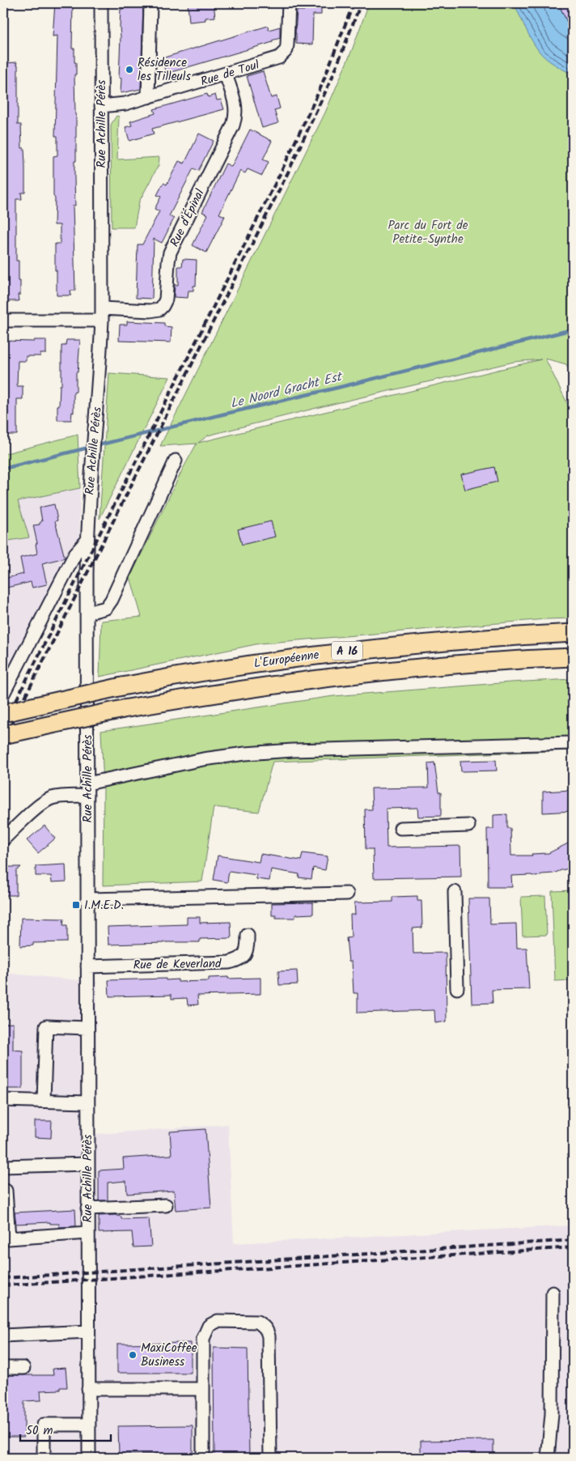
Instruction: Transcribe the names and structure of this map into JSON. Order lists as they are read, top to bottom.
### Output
{
  "streets": {
    "highway": ["A 16", "L'Européenne"],
    "street": [
      "Rue de Toul",
      "Rue Achille Pérès",
      "Rue d'Épinal",
      "Rue de Keverland"
    ]
  },
  "crossings": [
    ["Rue de Toul", "Rue Achille Pérès"],
    ["Rue de Toul", "Rue d'Épinal"],
    ["Rue Achille Pérès", "Rue d'Épinal"],
    ["Rue Achille Pérès", "Rue de Keverland"]
  ],
  "water": ["Le Noord Gracht Est"],
  "parks": ["Parc du Fort de Petite-Synthe"],
  "places": {
    "other": ["Résidence les Tilleuls", "MaxiCoffee Business"],
    "transit": ["I.M.E.D."]
  },
  "scale_bar": "50 m"
}
